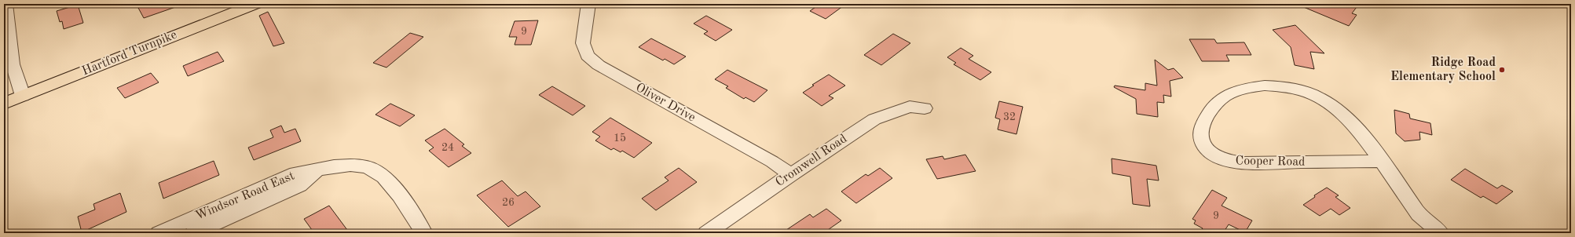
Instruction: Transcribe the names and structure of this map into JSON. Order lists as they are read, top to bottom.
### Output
{
  "streets": {
    "main road": ["Hartford Turnpike"],
    "street": [
      "Oliver Drive",
      "Cromwell Road",
      "Cooper Road",
      "Windsor Road East"
    ]
  },
  "crossings": [
    ["Oliver Drive", "Cromwell Road"]
  ],
  "places": ["Ridge Road Elementary School"],
  "house_numbers": [
    "9",
    "32",
    "15",
    "24",
    "26",
    "9"
  ]
}
